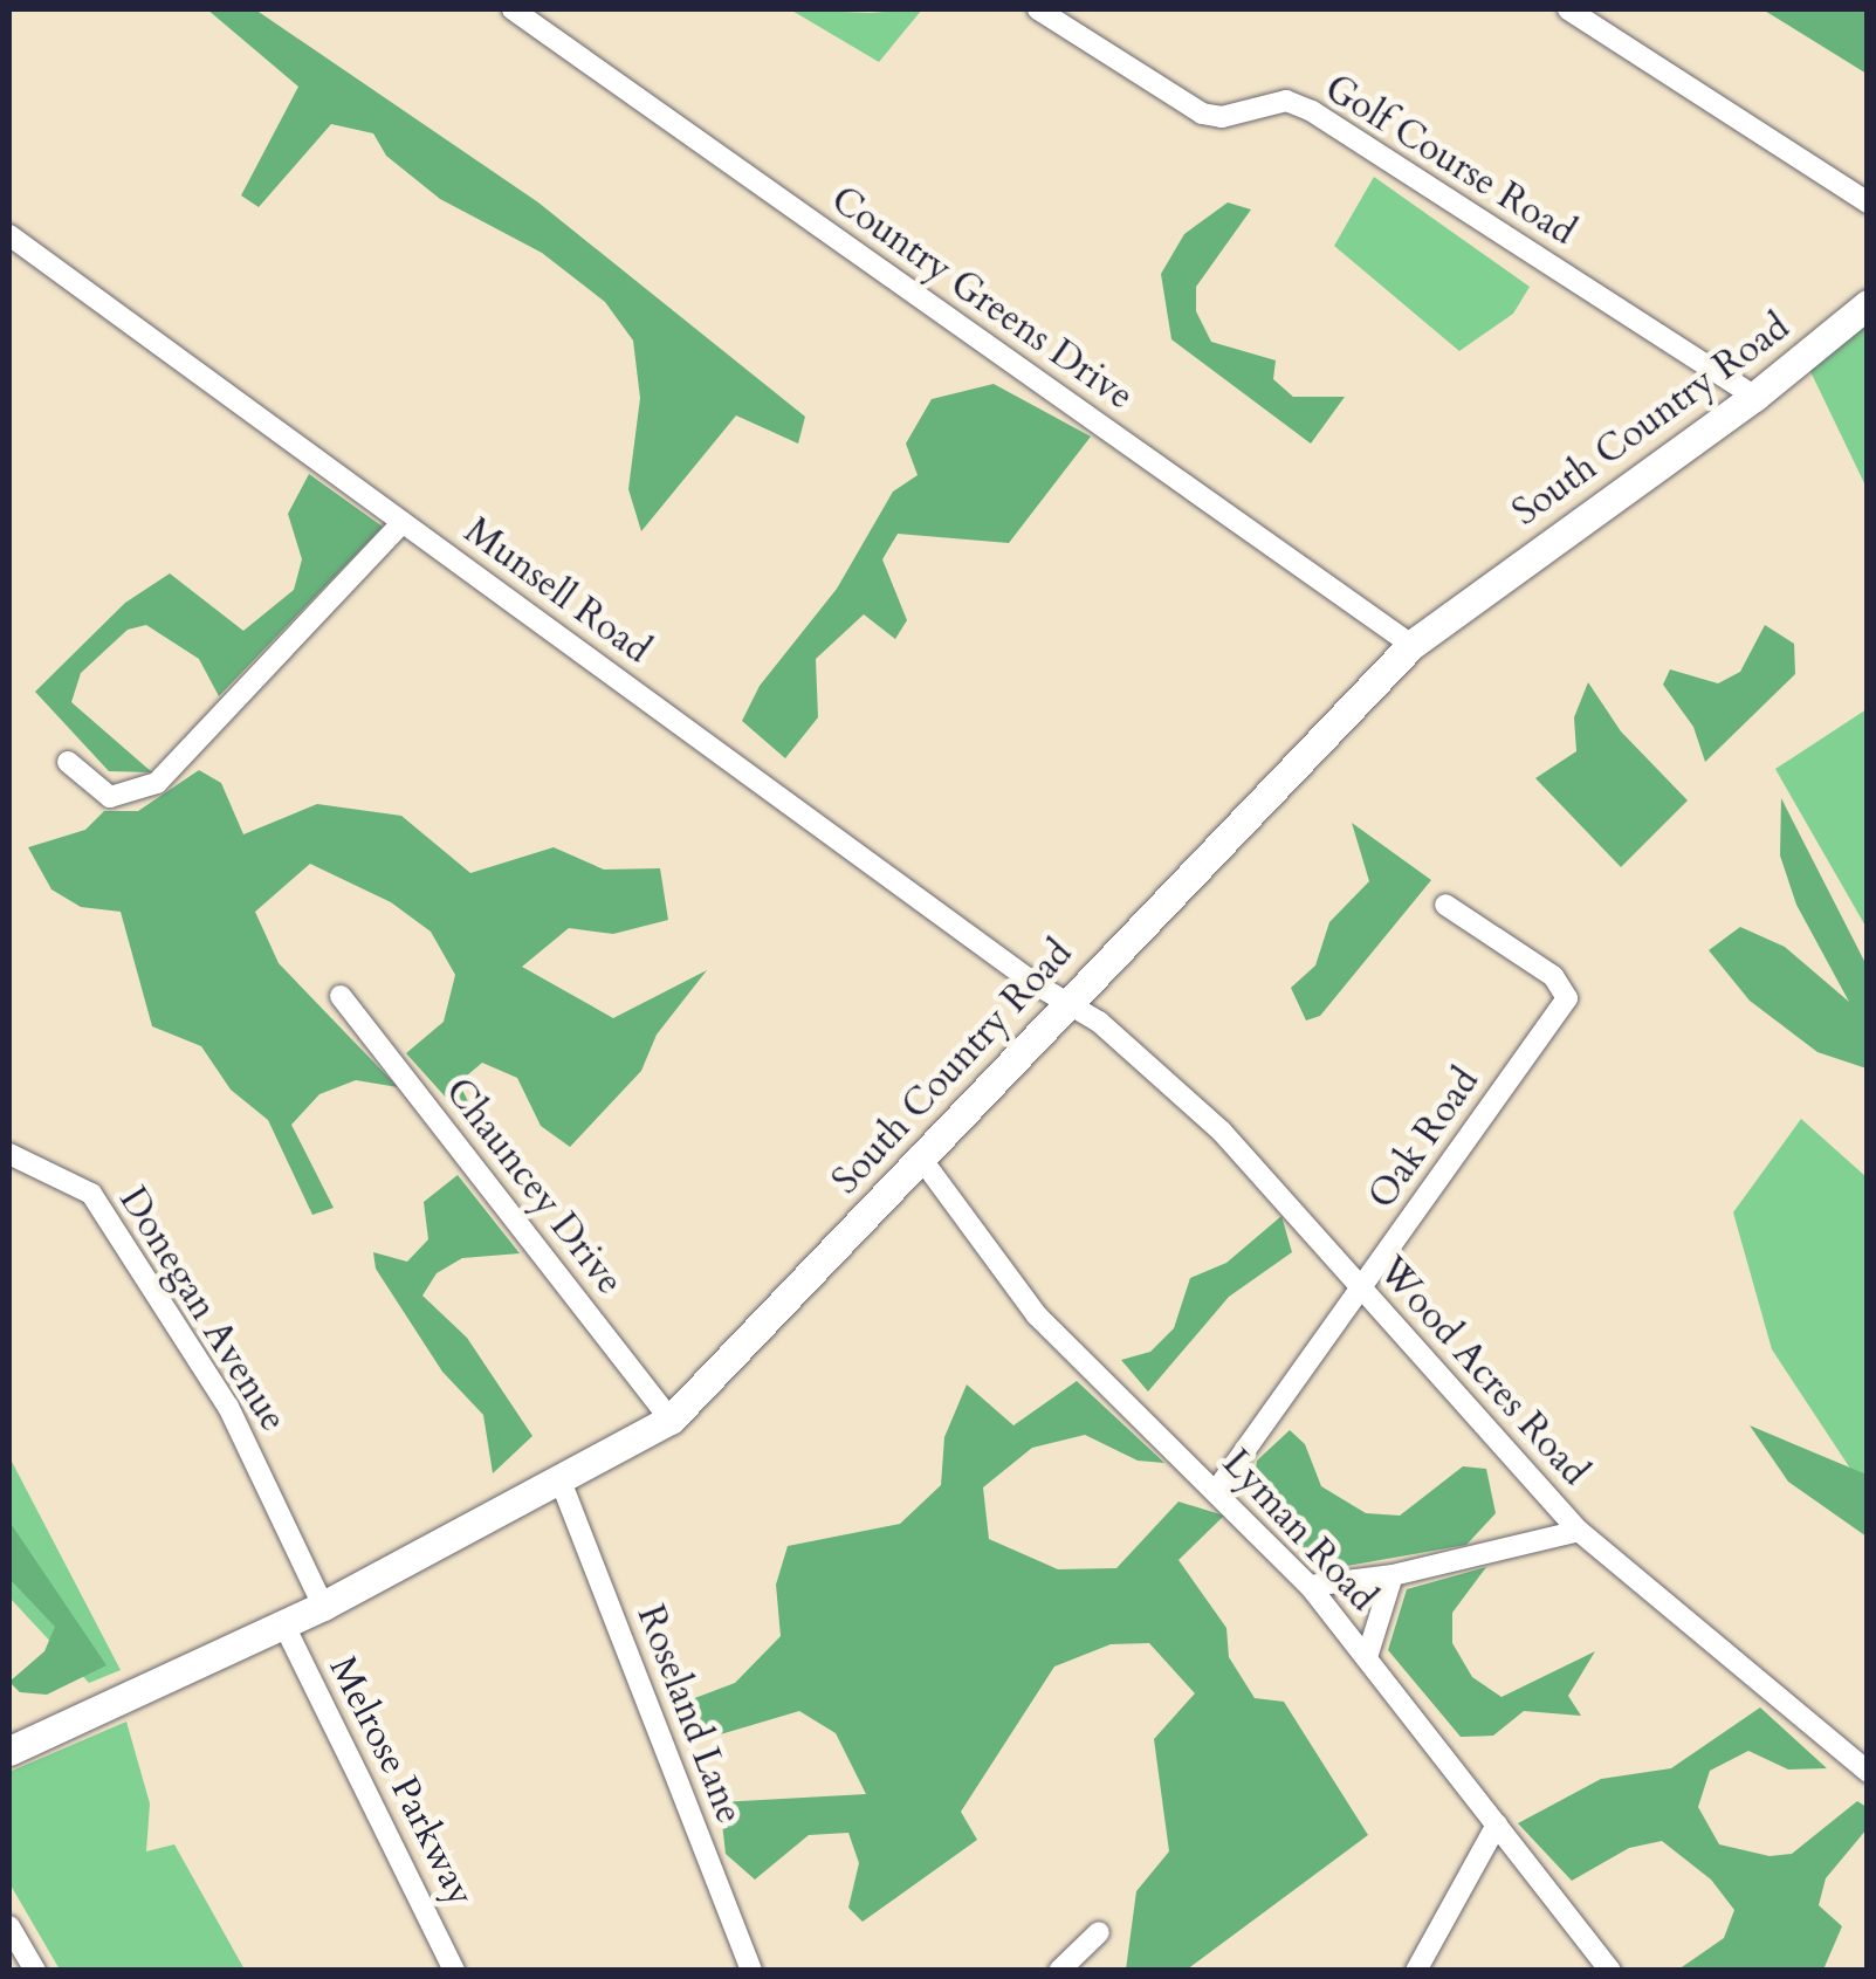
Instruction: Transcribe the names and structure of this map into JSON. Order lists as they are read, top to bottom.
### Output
{
  "streets": {
    "main road": ["South Country Road"],
    "street": [
      "Golf Course Road",
      "Country Greens Drive",
      "Munsell Road",
      "Oak Road",
      "Chauncey Drive",
      "Donegan Avenue",
      "Wood Acres Road",
      "Lyman Road",
      "Roseland Lane",
      "Melrose Parkway"
    ]
  },
  "crossings": [
    ["Golf Course Road", "South Country Road"],
    ["Country Greens Drive", "South Country Road"],
    ["South Country Road", "Munsell Road"],
    ["South Country Road", "Chauncey Drive"],
    ["South Country Road", "Donegan Avenue"],
    ["South Country Road", "Wood Acres Road"],
    ["South Country Road", "Lyman Road"],
    ["South Country Road", "Roseland Lane"],
    ["South Country Road", "Melrose Parkway"],
    ["Munsell Road", "Wood Acres Road"],
    ["Oak Road", "Wood Acres Road"],
    ["Oak Road", "Lyman Road"]
  ]
}
